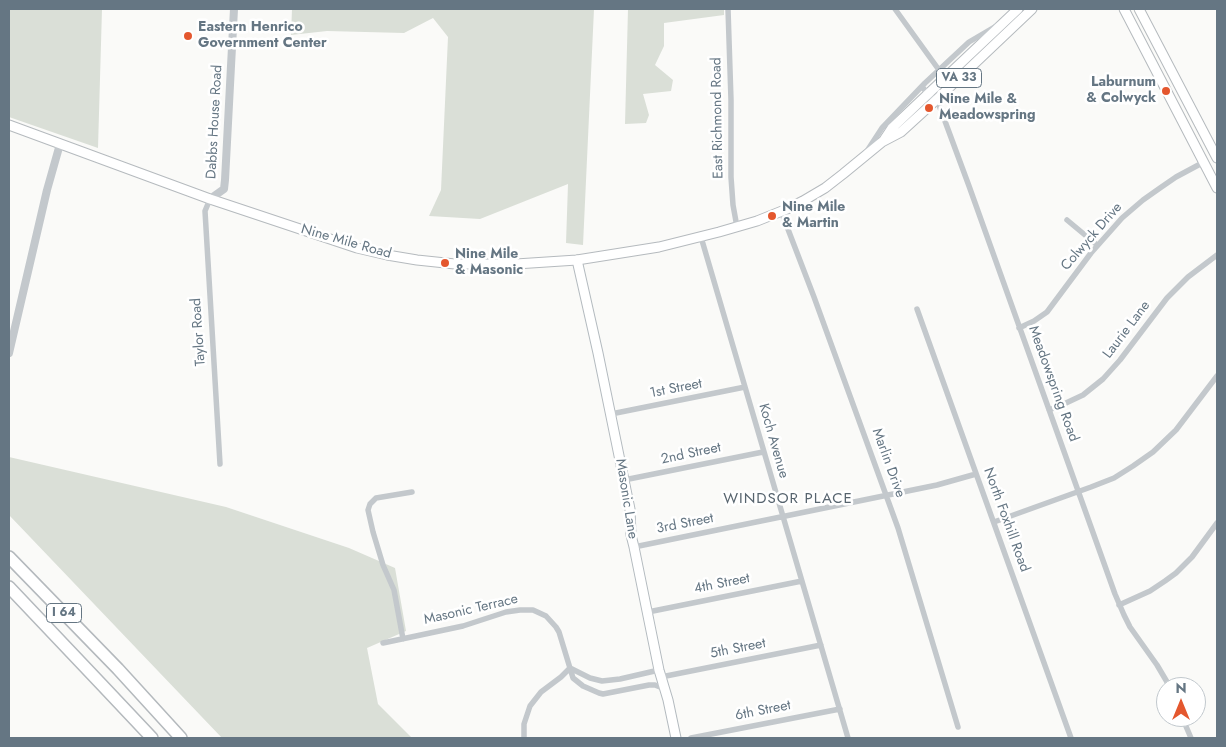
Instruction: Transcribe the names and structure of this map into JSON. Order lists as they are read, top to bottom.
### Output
{
  "streets": {
    "highway": ["I 64"],
    "main road": ["VA 33", "Nine Mile Road", "Masonic Lane"],
    "street": [
      "East Richmond Road",
      "Dabbs House Road",
      "Colwyck Drive",
      "Laurie Lane",
      "Taylor Road",
      "Meadowspring Road",
      "1st Street",
      "Koch Avenue",
      "2nd Street",
      "Marlin Drive",
      "North Foxhill Road",
      "3rd Street",
      "4th Street",
      "Masonic Terrace",
      "5th Street",
      "6th Street"
    ]
  },
  "crossings": [
    ["East Richmond Road", "Nine Mile Road"],
    ["Dabbs House Road", "Nine Mile Road"],
    ["Dabbs House Road", "Taylor Road"],
    ["Colwyck Drive", "Meadowspring Road"],
    ["Nine Mile Road", "Taylor Road"],
    ["Nine Mile Road", "Meadowspring Road"],
    ["Nine Mile Road", "Koch Avenue"],
    ["Nine Mile Road", "Marlin Drive"],
    ["Nine Mile Road", "Masonic Lane"],
    ["Laurie Lane", "Meadowspring Road"],
    ["1st Street", "Koch Avenue"],
    ["1st Street", "Masonic Lane"],
    ["Koch Avenue", "2nd Street"],
    ["Koch Avenue", "3rd Street"],
    ["Koch Avenue", "4th Street"],
    ["Koch Avenue", "5th Street"],
    ["Koch Avenue", "6th Street"],
    ["2nd Street", "Masonic Lane"],
    ["Marlin Drive", "3rd Street"],
    ["Masonic Lane", "3rd Street"],
    ["Masonic Lane", "4th Street"],
    ["Masonic Lane", "Masonic Terrace"],
    ["Masonic Lane", "5th Street"],
    ["North Foxhill Road", "3rd Street"]
  ],
  "districts": ["WINDSOR PLACE"],
  "places": [
    "Eastern Henrico Government Center",
    "Laburnum & Colwyck",
    "Nine Mile & Meadowspring",
    "Nine Mile & Martin",
    "Nine Mile & Masonic"
  ],
  "north": "top"
}
